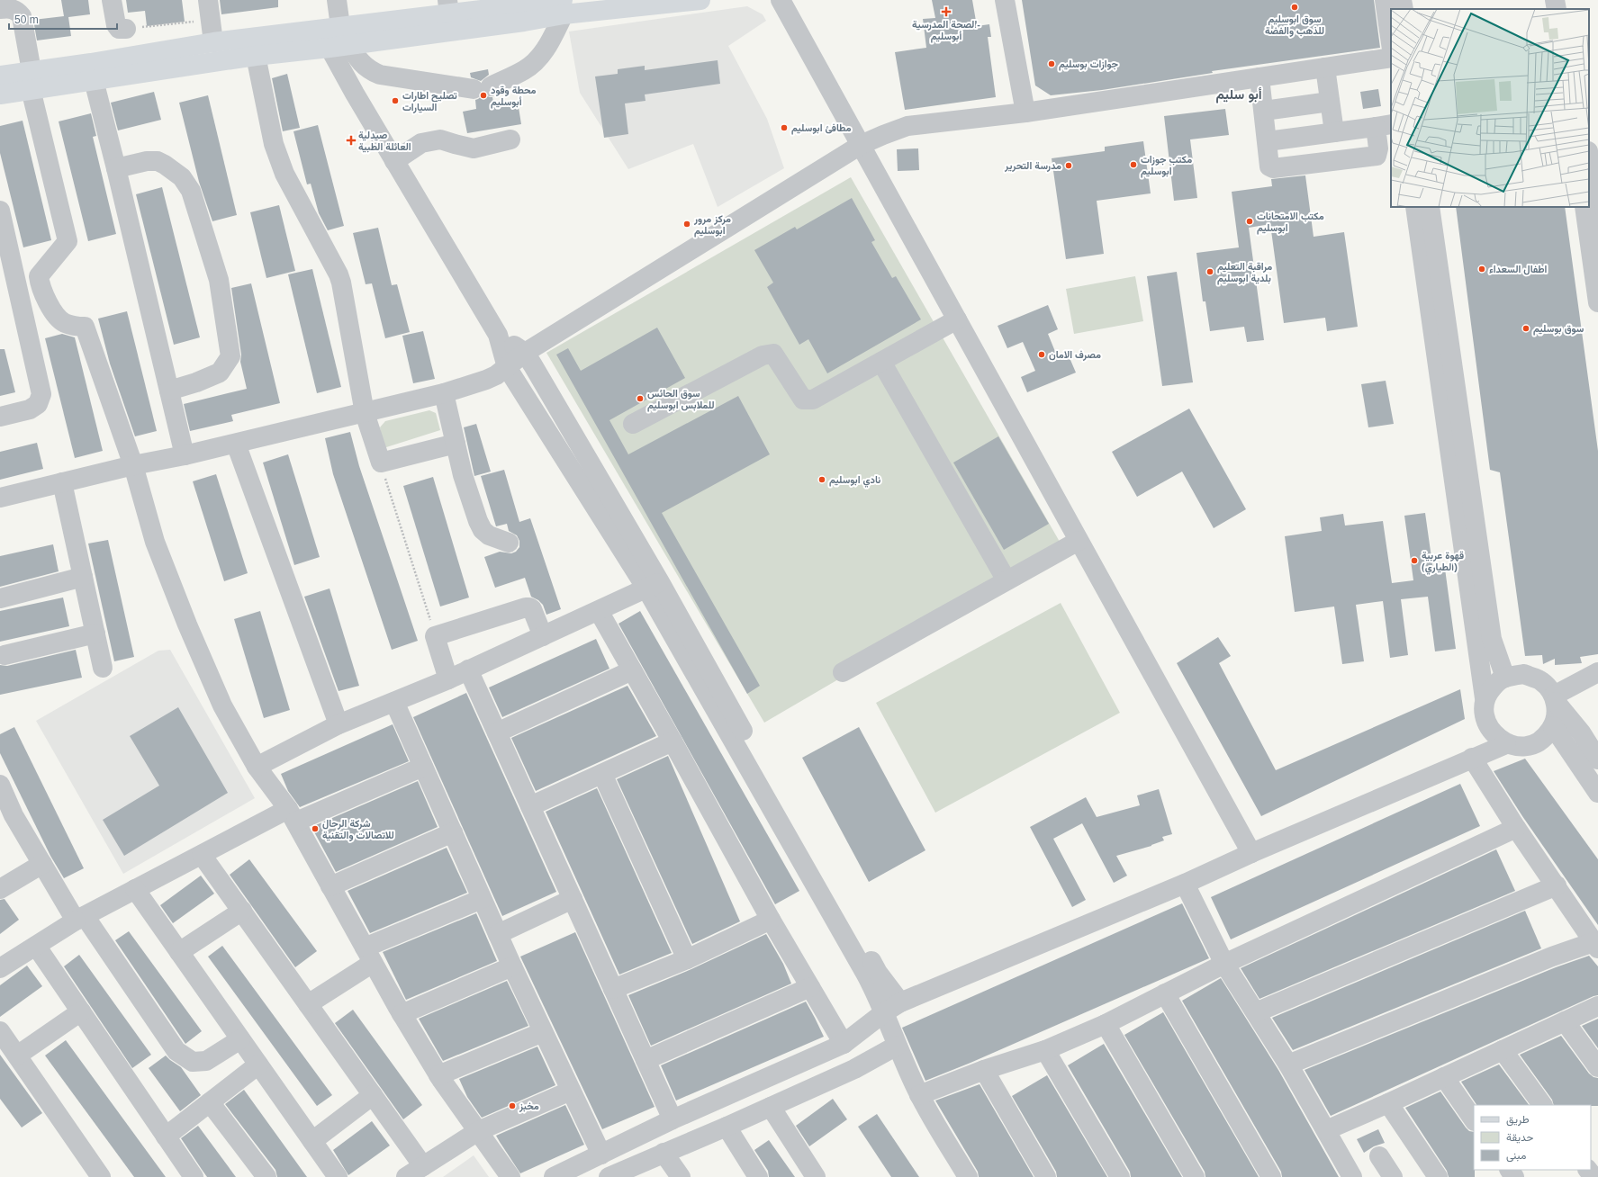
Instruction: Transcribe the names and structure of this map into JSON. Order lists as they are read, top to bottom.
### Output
{
  "districts": ["أبو سليم"],
  "places": {
    "other": [
      "سوق ابوسليم للذهب والفضة",
      "جوازات بوسليم",
      "محطة وقود أبوسليم",
      "تصليح اطارات السيارات",
      "مطافئ ابوسليم",
      "مكتب جوزات ابوسليم",
      "مدرسة التحرير",
      "مكتب الامتحانات ابوسليم",
      "مركز مرور ابوسليم",
      "اطفال السعداء",
      "مراقبة التعليم بلدية ابوسليم",
      "سوق بوسليم",
      "مصرف الامان",
      "سوق الحائس للملابس ابوسليم",
      "نادي ابوسليم",
      "قهوة عربية (الطياري)",
      "شركة الرحال للاتصالات والتقنية",
      "مخبز"
    ],
    "health": ["الصحة المدرسية- أبوسليم", "صيدلية العائلة الطبية"]
  },
  "legend": ["طريق", "حديقة", "مبنى"],
  "scale_bar": "50 m"
}
